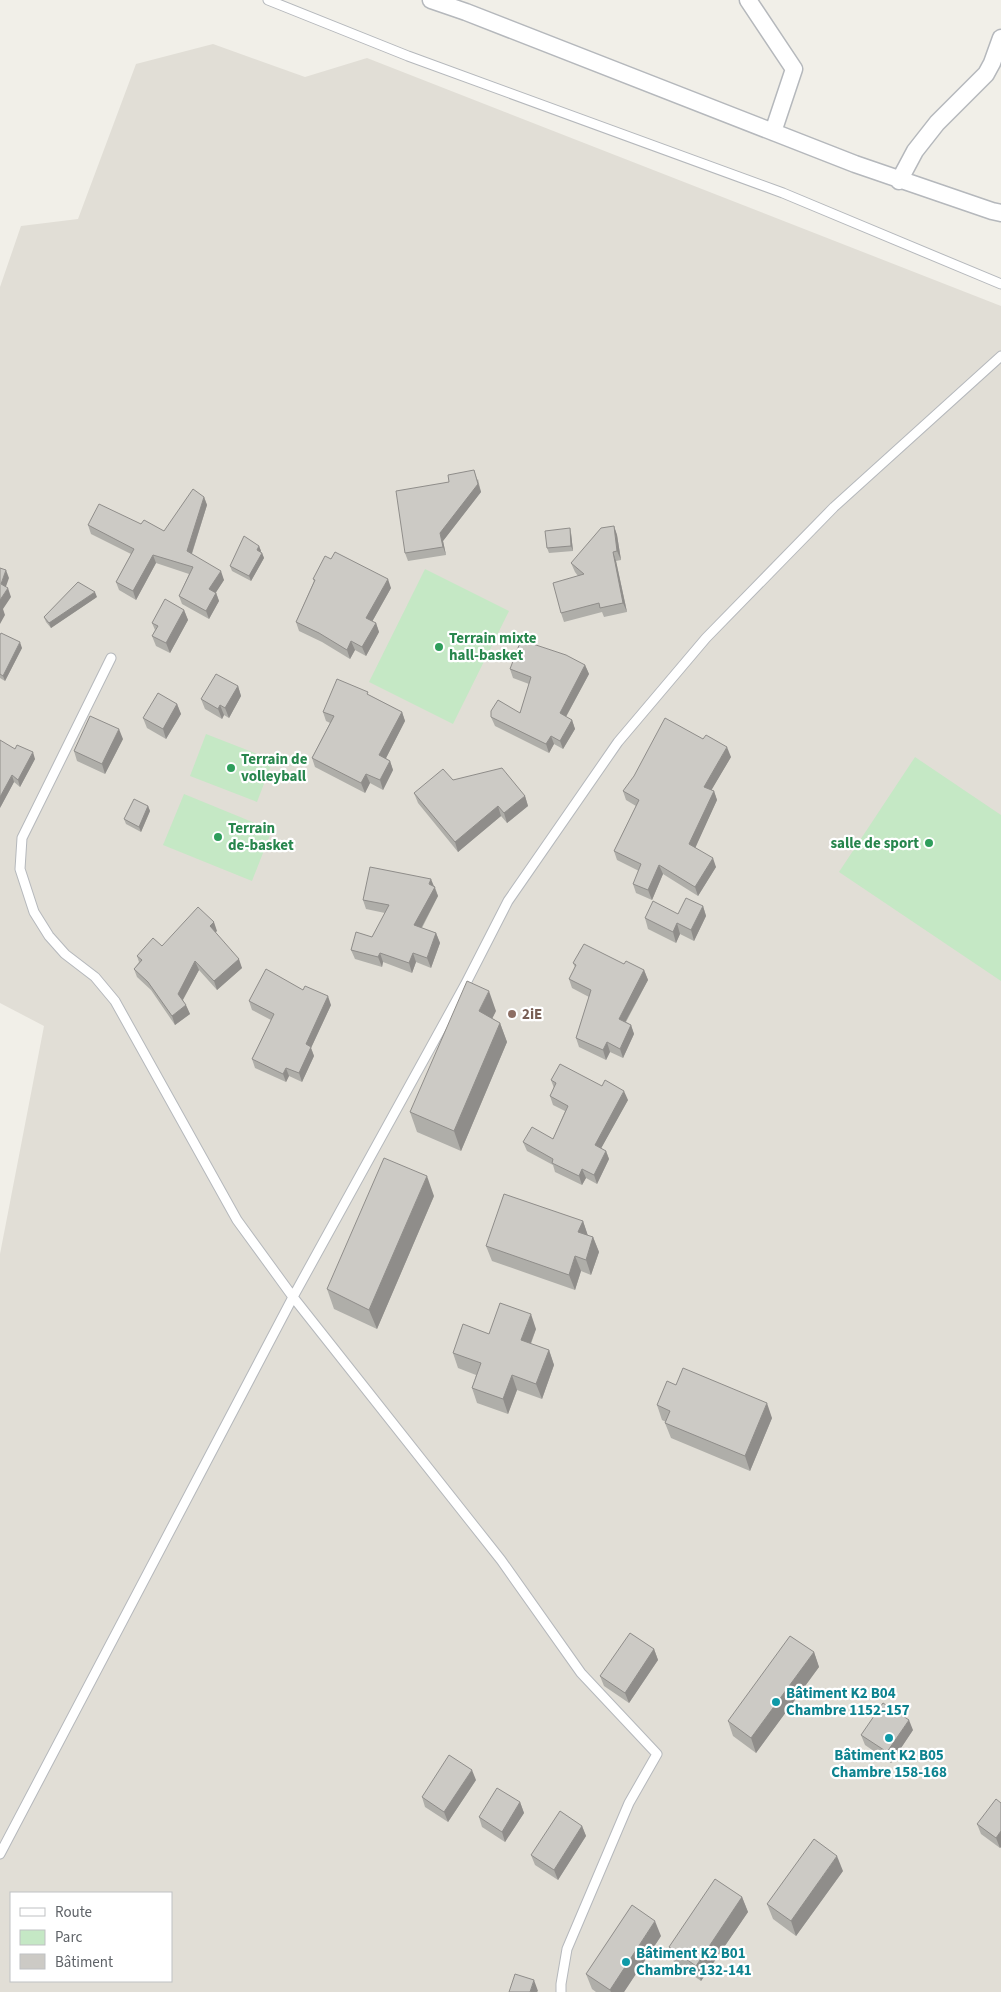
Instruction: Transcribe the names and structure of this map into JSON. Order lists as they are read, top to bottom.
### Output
{
  "places": [
    "Terrain mixte hall-basket",
    "Terrain de volleyball",
    "Terrain de-basket",
    "salle de sport",
    "2iE",
    "Bâtiment K2 B04 Chambre 1152-157",
    "Bâtiment K2 B05 Chambre 158-168",
    "Bâtiment K2 B01 Chambre 132-141"
  ],
  "legend": ["Route", "Parc", "Bâtiment"]
}
